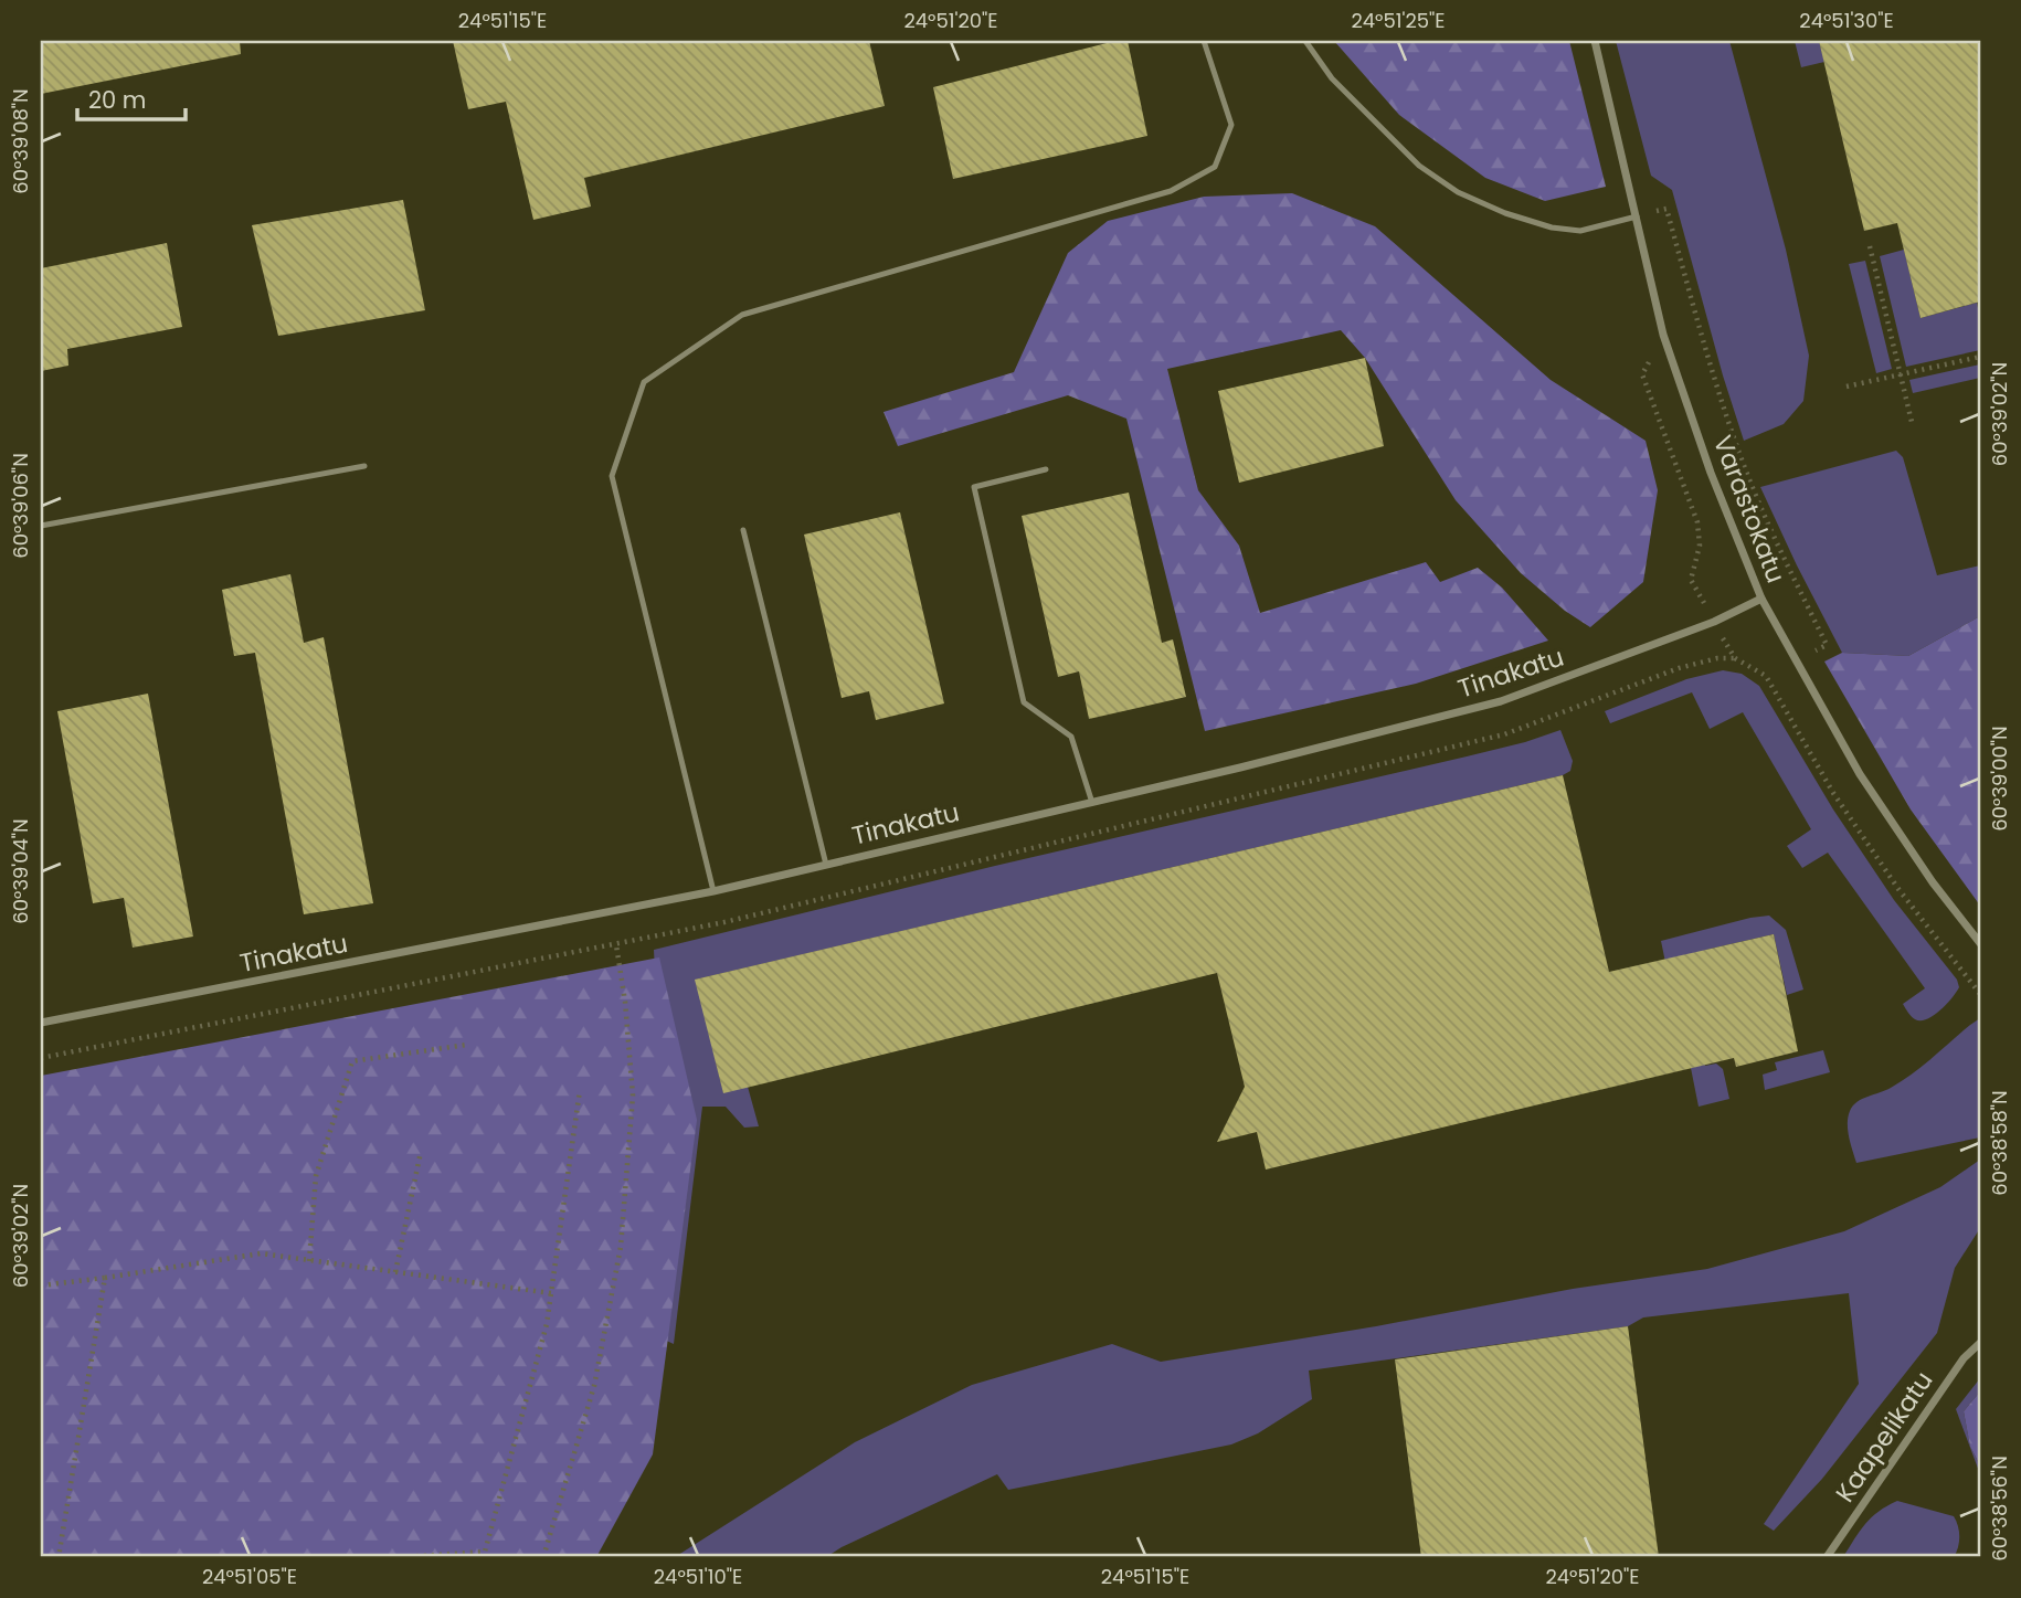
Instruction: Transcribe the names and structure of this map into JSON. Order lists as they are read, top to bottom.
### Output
{
  "streets": {
    "street": ["Varastokatu", "Tinakatu", "Kaapelikatu"]
  },
  "crossings": [
    ["Varastokatu", "Tinakatu"]
  ],
  "scale_bar": "20 m",
  "coordinates": [
    "24°51'15\"E",
    "24°51'20\"E",
    "24°51'25\"E",
    "24°51'30\"E",
    "60°39'08\"N",
    "60°39'02\"N",
    "60°39'06\"N",
    "60°39'00\"N",
    "60°39'04\"N",
    "60°38'58\"N",
    "60°38'56\"N",
    "24°51'05\"E",
    "24°51'10\"E"
  ]
}
